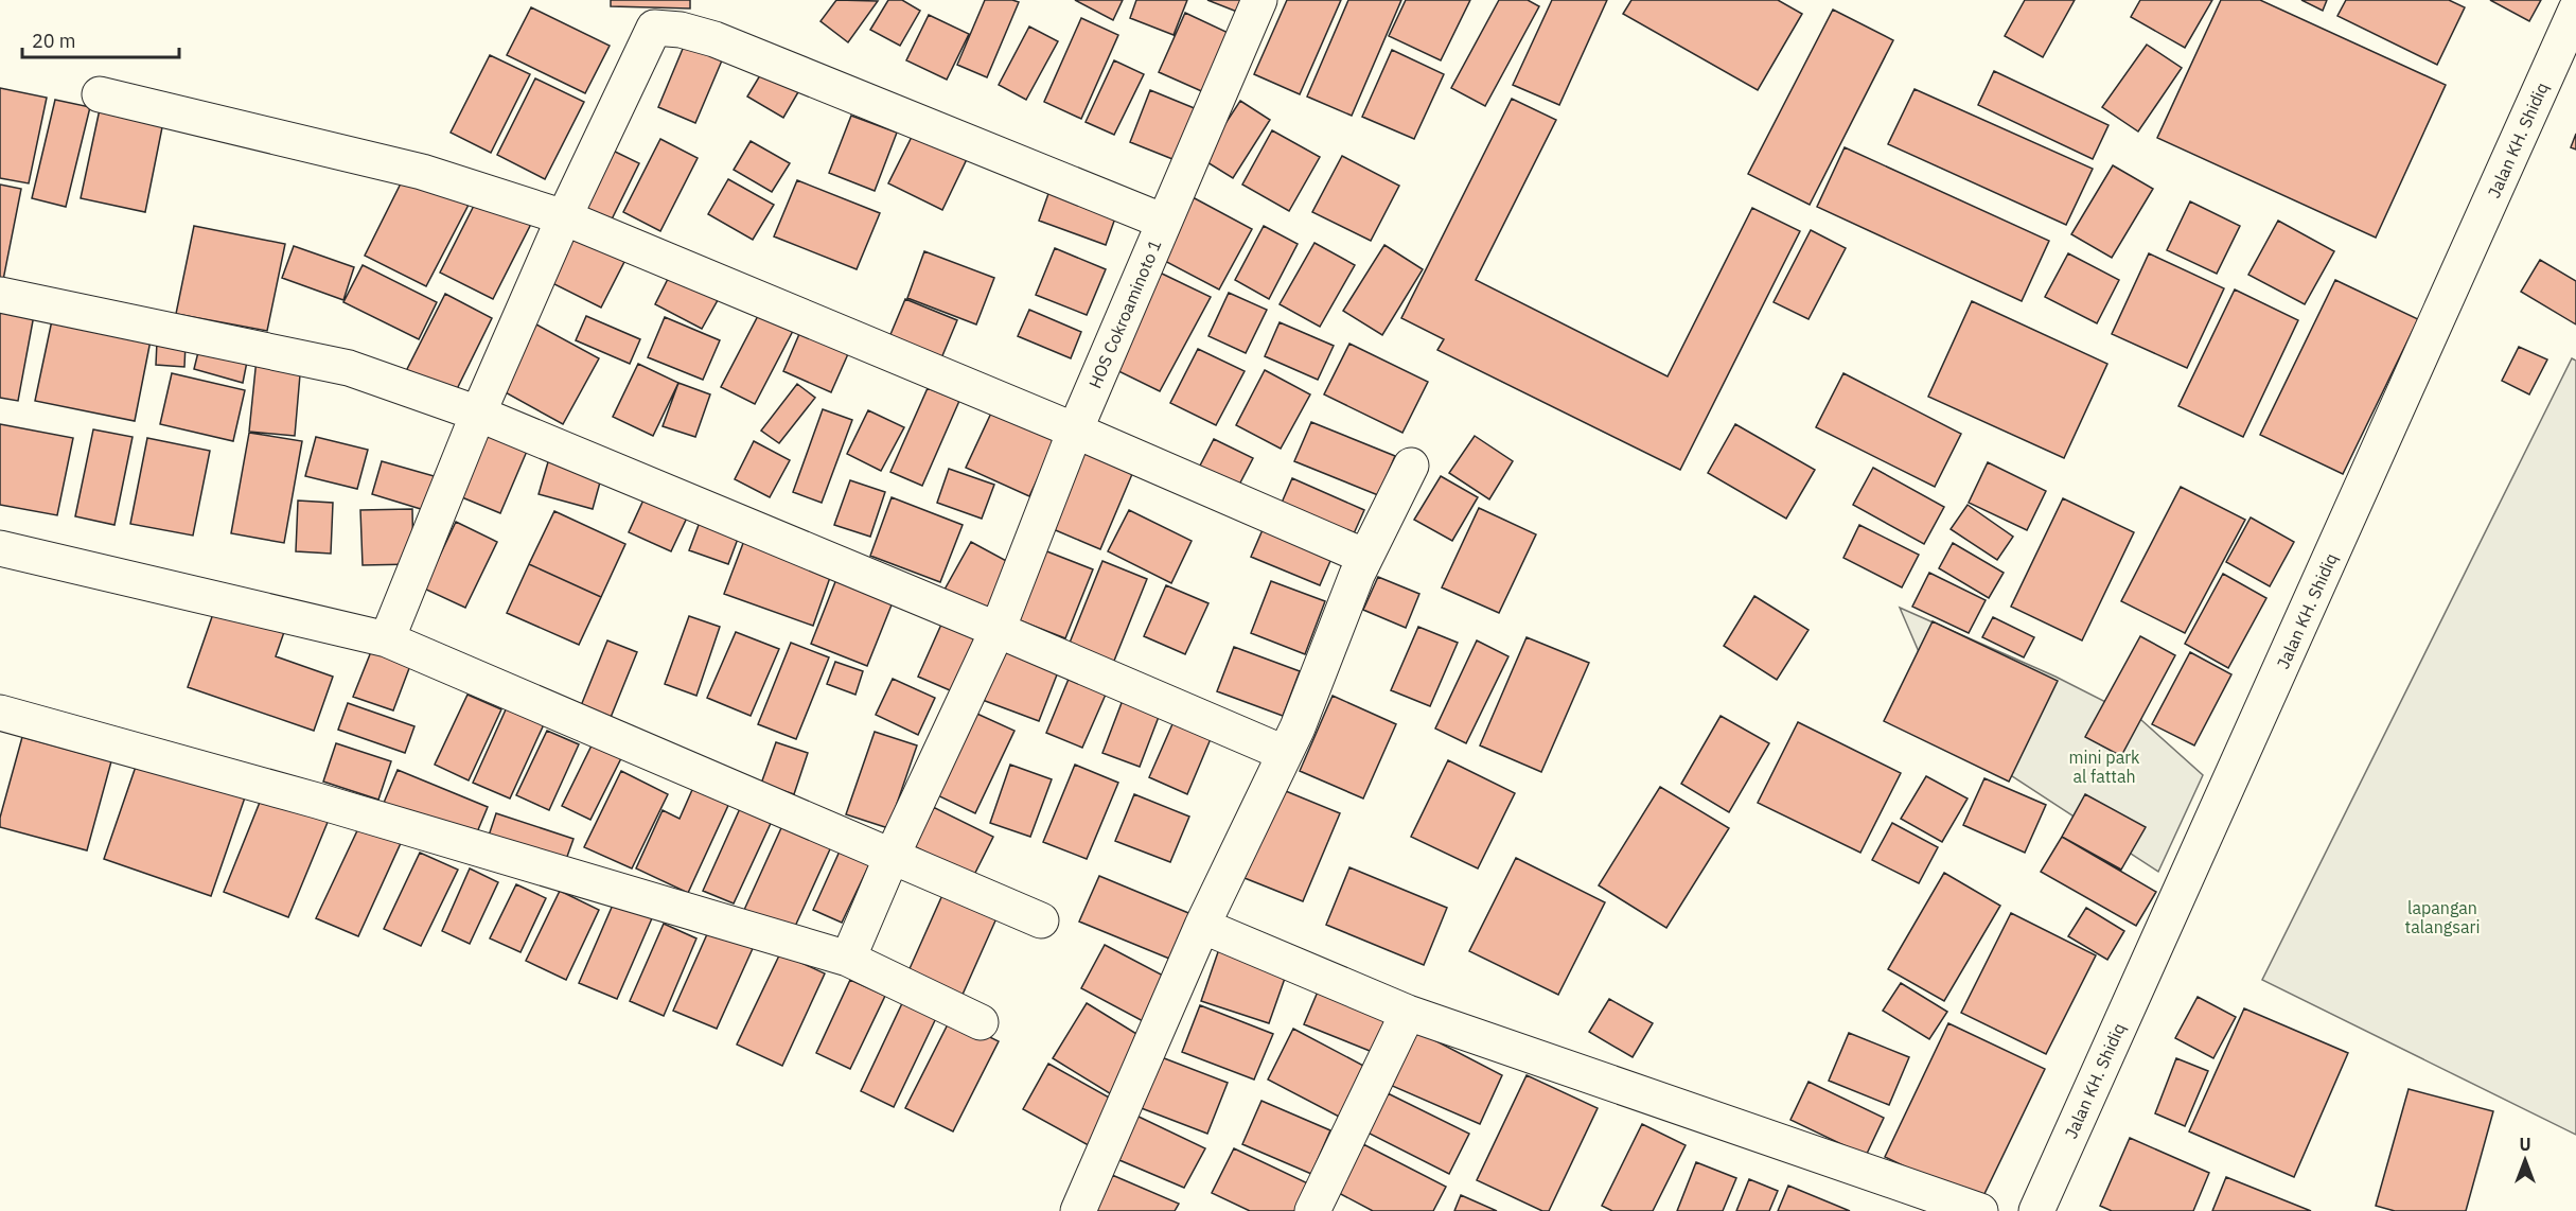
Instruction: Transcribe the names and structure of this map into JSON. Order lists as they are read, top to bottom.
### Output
{
  "streets": {
    "street": ["Jalan KH. Shidiq", "HOS Cokroaminoto 1"]
  },
  "parks": ["mini park al fattah", "lapangan talangsari"],
  "scale_bar": "20 m",
  "north": "top"
}
